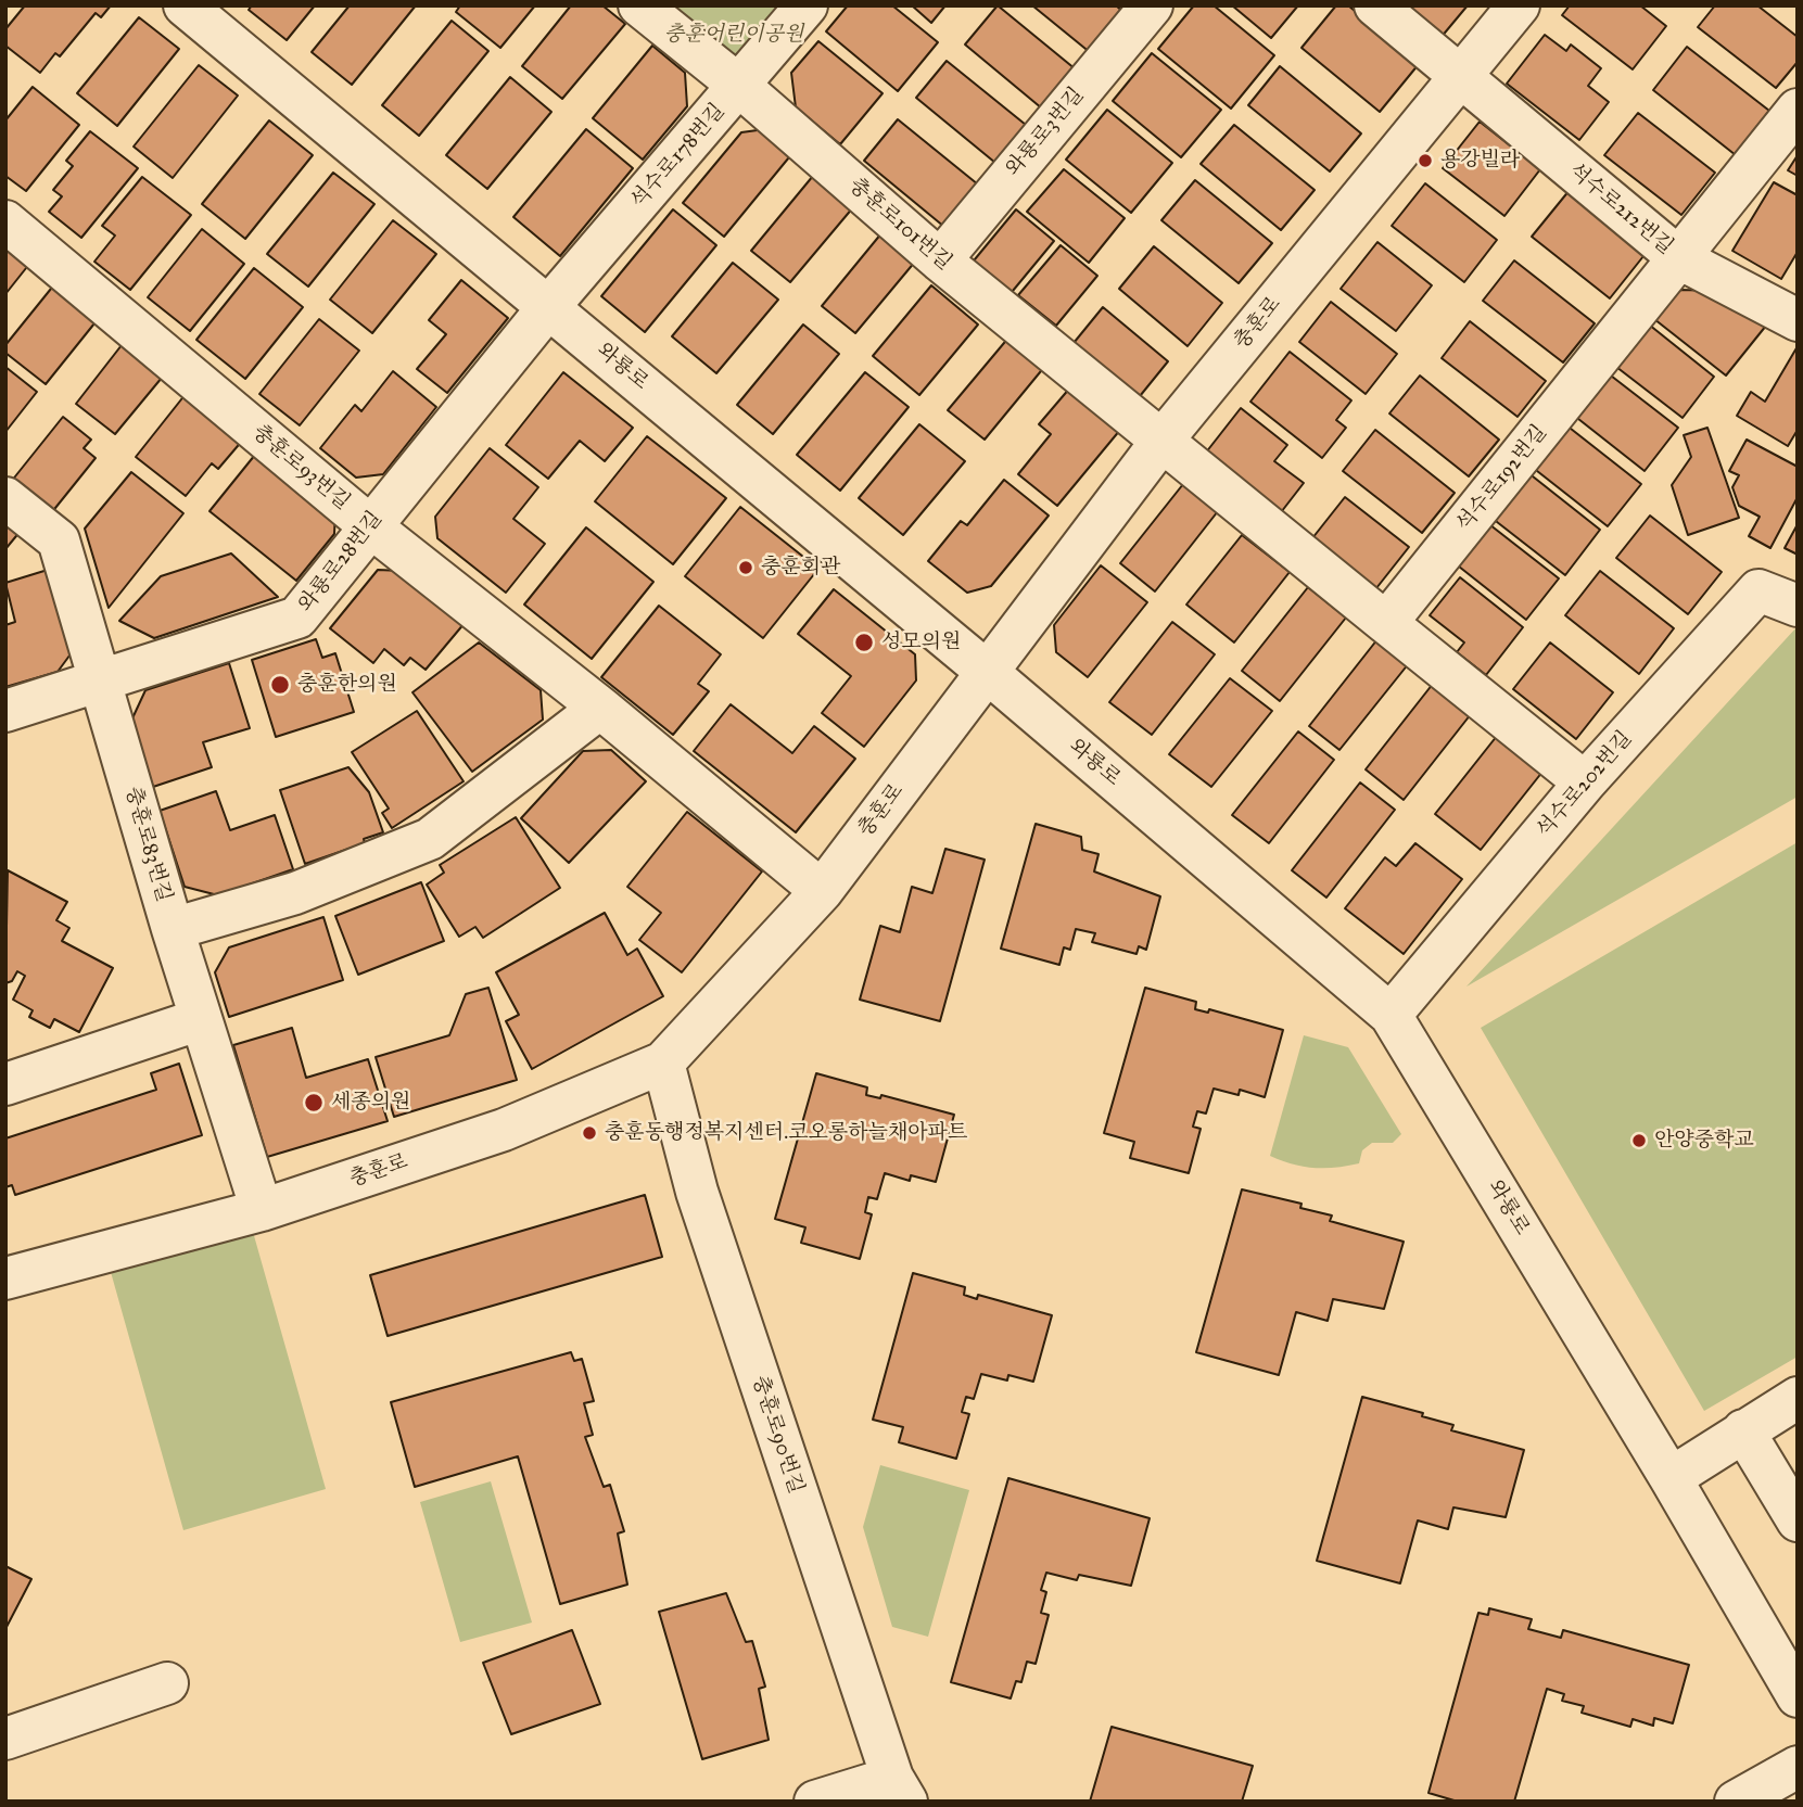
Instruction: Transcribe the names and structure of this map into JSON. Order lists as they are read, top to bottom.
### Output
{
  "streets": {
    "street": [
      "와룡로3번길",
      "석수로178번길",
      "석수로212번길",
      "충훈로101번길",
      "충훈로",
      "와룡로",
      "충훈로93번길",
      "석수로192번길",
      "와룡로28번길",
      "석수로202번길",
      "충훈로83번길",
      "충훈로90번길"
    ]
  },
  "crossings": [
    ["와룡로3번길", "충훈로101번길"],
    ["석수로178번길", "충훈로101번길"],
    ["석수로178번길", "와룡로"],
    ["석수로178번길", "와룡로28번길"],
    ["석수로212번길", "충훈로"],
    ["석수로212번길", "석수로192번길"],
    ["충훈로101번길", "충훈로"],
    ["충훈로", "와룡로"],
    ["충훈로", "충훈로93번길"],
    ["충훈로", "충훈로83번길"],
    ["충훈로", "충훈로90번길"],
    ["와룡로", "와룡로28번길"],
    ["와룡로", "석수로202번길"],
    ["충훈로93번길", "와룡로28번길"],
    ["와룡로28번길", "충훈로83번길"]
  ],
  "parks": ["충훈어린이공원"],
  "places": [
    "용강빌라",
    "충훈회관",
    "성모의원",
    "충훈한의원",
    "세종의원",
    "충훈동행정복지센터.코오롱하늘채아파트",
    "안양중학교"
  ]
}
